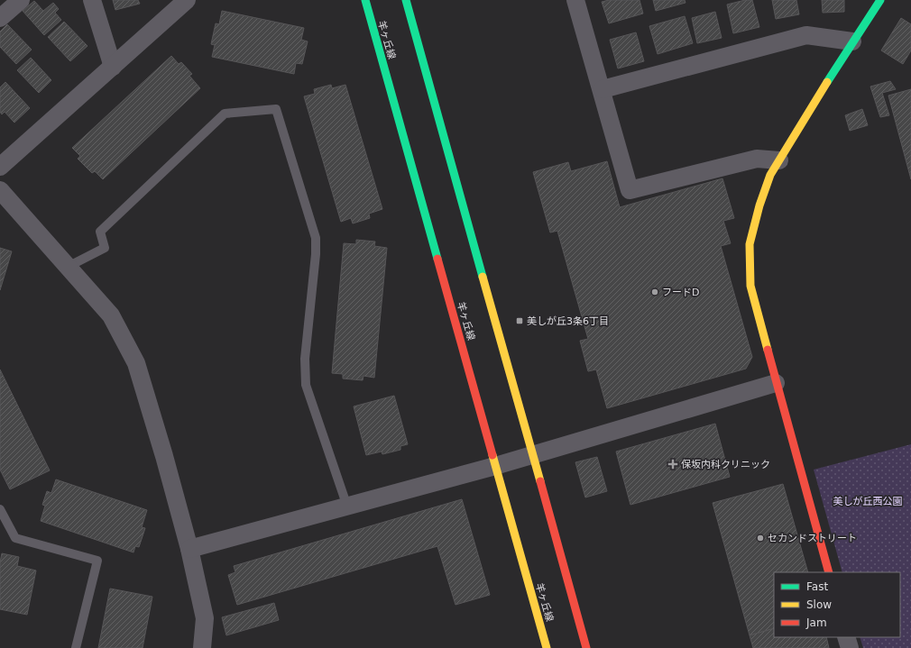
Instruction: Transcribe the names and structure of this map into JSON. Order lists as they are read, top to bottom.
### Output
{
  "streets": {
    "main road": ["羊ヶ丘線"]
  },
  "parks": ["美しが丘西公園"],
  "places": {
    "other": ["フードD", "セカンドストリート"],
    "transit": ["美しが丘3条6丁目"],
    "health": ["保坂内科クリニック"]
  },
  "legend": ["Fast", "Slow", "Jam"]
}
